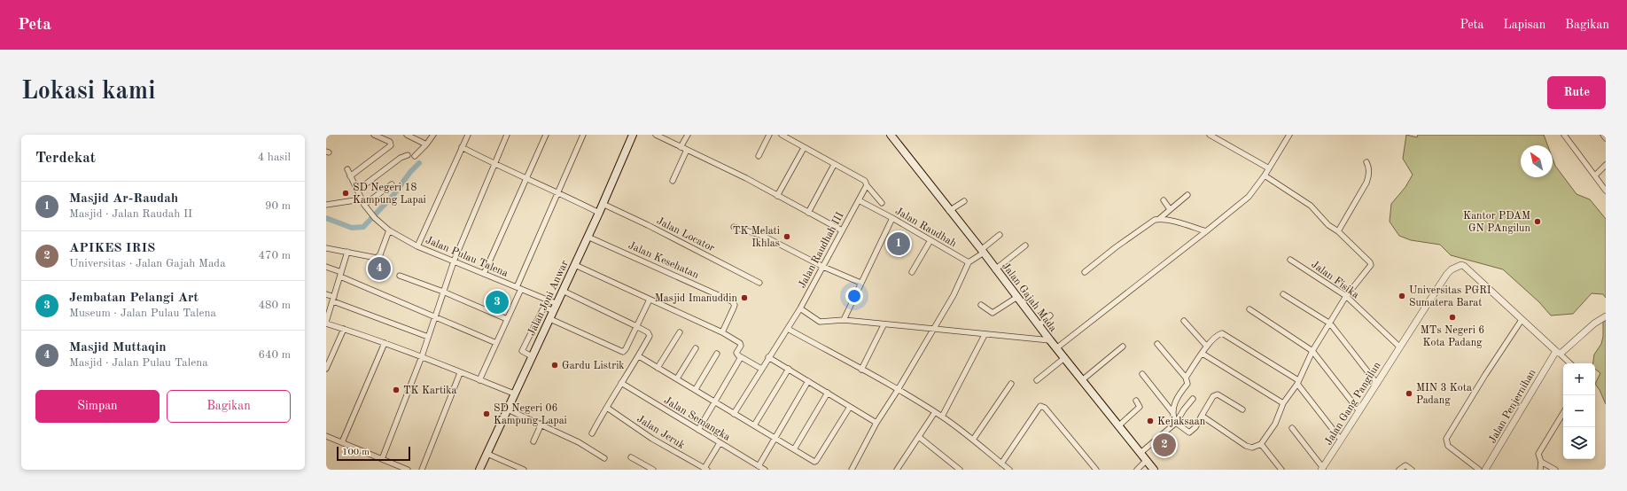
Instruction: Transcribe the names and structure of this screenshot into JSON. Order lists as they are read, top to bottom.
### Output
{
  "streets": {
    "main road": ["Jalan Gajah Mada", "Jalan Joni Anwar"],
    "street": [
      "Jalan Raudhah",
      "Jalan Locator",
      "Jalan Raudhah III",
      "Jalan Pulau Talena",
      "Jalan Kesehatan",
      "Jalan Fisika",
      "Jalan Gang Pangilun",
      "Jalan Penjernihan",
      "Jalan Semangka",
      "Jalan Jeruk"
    ]
  },
  "crossings": [
    ["Jalan Raudhah", "Jalan Raudhah III"],
    ["Jalan Locator", "Jalan Joni Anwar"],
    ["Jalan Pulau Talena", "Jalan Joni Anwar"],
    ["Jalan Kesehatan", "Jalan Joni Anwar"],
    ["Jalan Fisika", "Jalan Gang Pangilun"]
  ],
  "places": [
    "SD Negeri 18 Kampung Lapai",
    "Kantor PDAM GN PAngilun",
    "TK Melati Ikhlas",
    "Universitas PGRI Sumatera Barat",
    "Masjid Imanuddin",
    "MTs Negeri 6 Kota Padang",
    "Gardu Listrik",
    "TK Kartika",
    "MIN 3 Kota Padang",
    "SD Negeri 06 Kampung Lapai",
    "Kejaksaan"
  ],
  "scale_bar": "100 m",
  "north": "top left",
  "page": {
    "header": "Peta",
    "nav": ["Peta", "Lapisan", "Bagikan"],
    "buttons": [
      "Rute",
      ["Simpan", "Bagikan"]
    ],
    "title": "Lokasi kami",
    "heading": ["Terdekat", "4 hasil"],
    "list": [
      {
        "mark": "1",
        "name": "Masjid Ar-Raudah",
        "note": "Masjid · Jalan Raudah II",
        "value": "90 m"
      },
      {
        "mark": "2",
        "name": "APIKES IRIS",
        "note": "Universitas · Jalan Gajah Mada",
        "value": "470 m"
      },
      {
        "mark": "3",
        "name": "Jembatan Pelangi Art",
        "note": "Museum · Jalan Pulau Talena",
        "value": "480 m"
      },
      {
        "mark": "4",
        "name": "Masjid Muttaqin",
        "note": "Masjid · Jalan Pulau Talena",
        "value": "640 m"
      }
    ],
    "pins": [
      "1",
      "4",
      "3",
      "2"
    ],
    "map_buttons": ["+", "−"],
    "scale": "100 m"
  }
}
